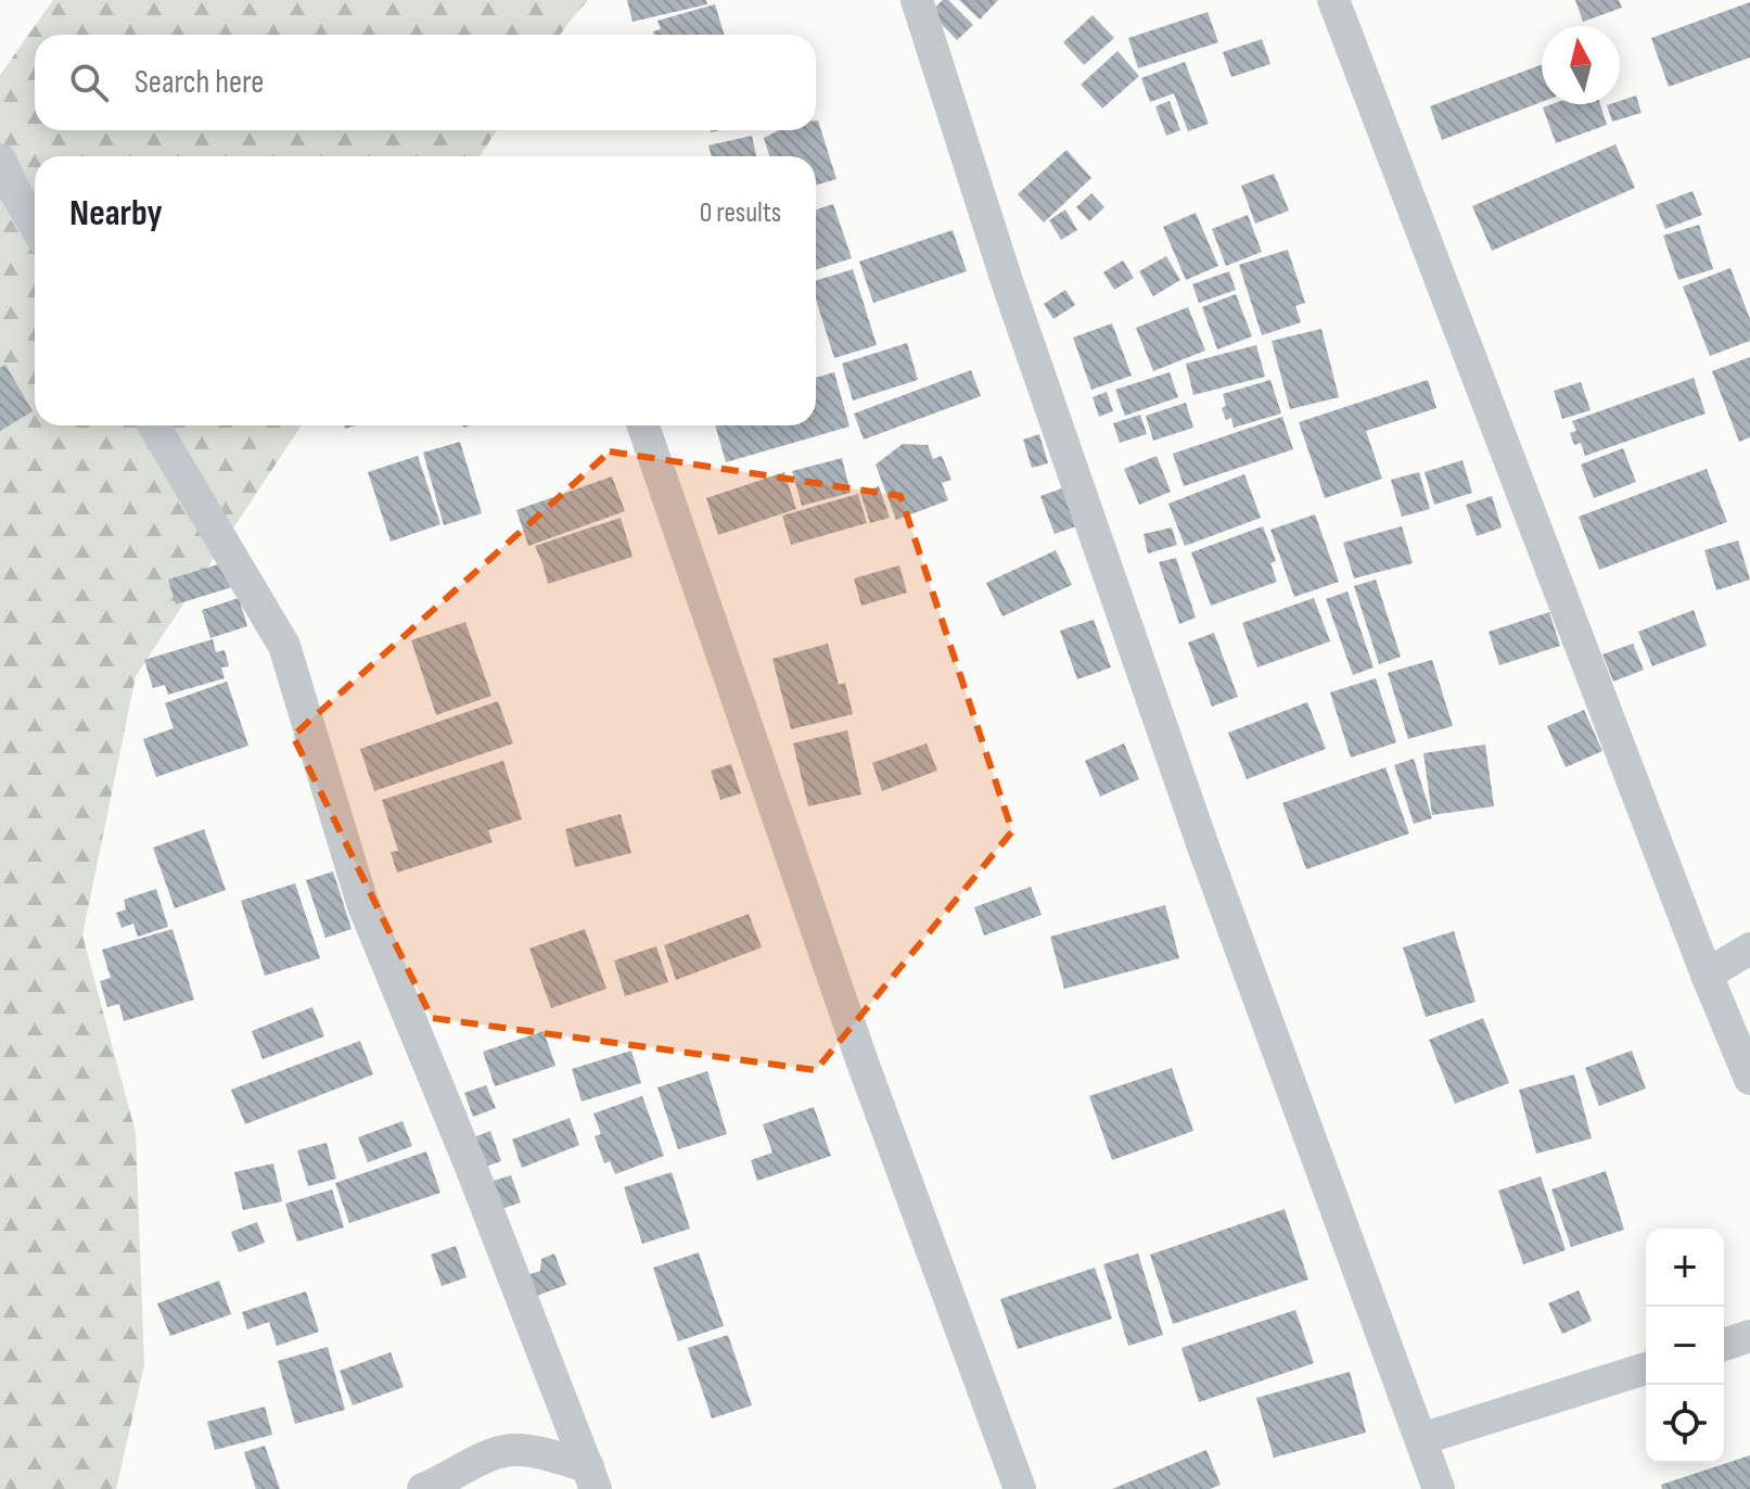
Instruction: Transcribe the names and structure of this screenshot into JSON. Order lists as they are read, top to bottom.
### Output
{
  "north": "top",
  "page": {
    "search": "Search here",
    "heading": ["Nearby", "0 results"],
    "map_buttons": ["+", "−"]
  }
}
